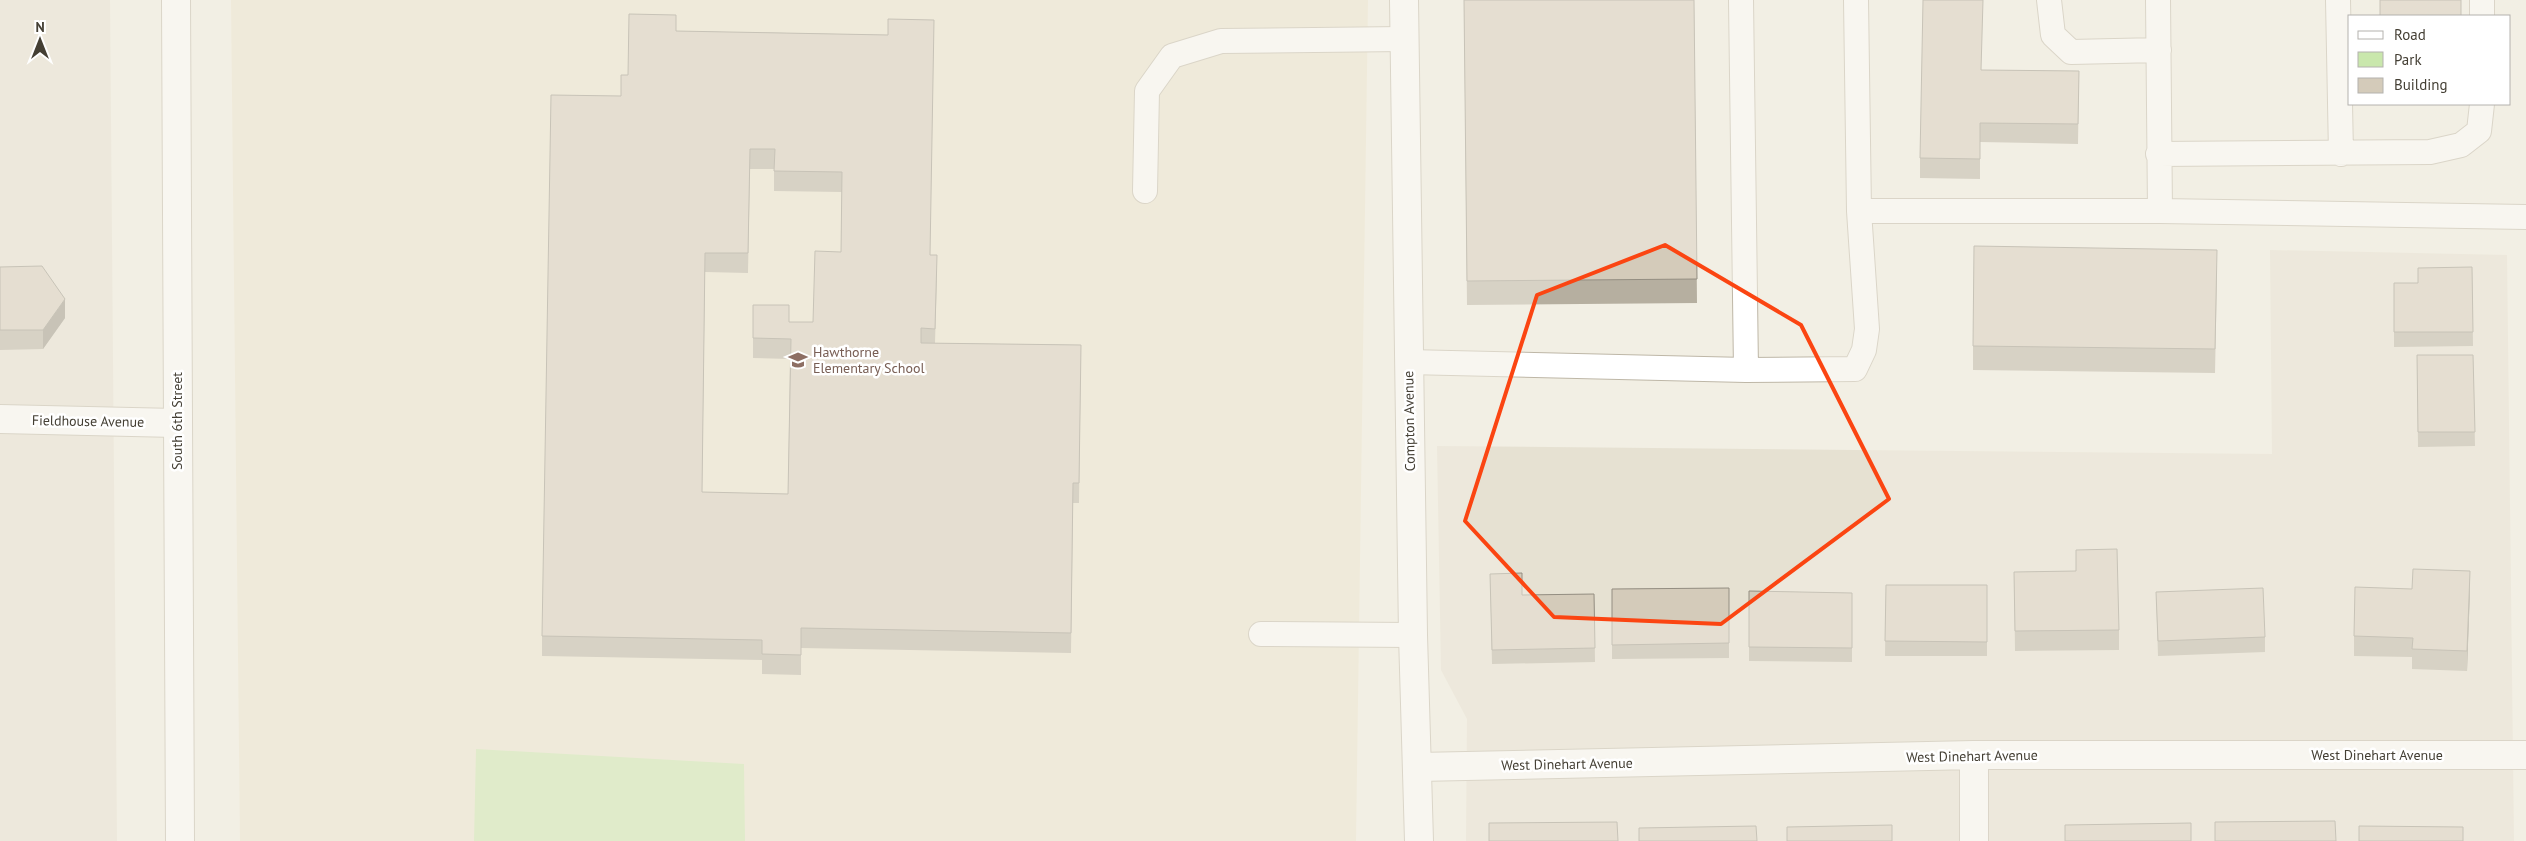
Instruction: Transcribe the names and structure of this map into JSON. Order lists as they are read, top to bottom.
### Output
{
  "streets": {
    "street": [
      "Fieldhouse Avenue",
      "South 6th Street",
      "Compton Avenue",
      "West Dinehart Avenue"
    ]
  },
  "crossings": [
    ["Fieldhouse Avenue", "South 6th Street"],
    ["Compton Avenue", "West Dinehart Avenue"]
  ],
  "places": {
    "school or university": ["Hawthorne Elementary School"]
  },
  "legend": ["Road", "Park", "Building"],
  "north": "top"
}
